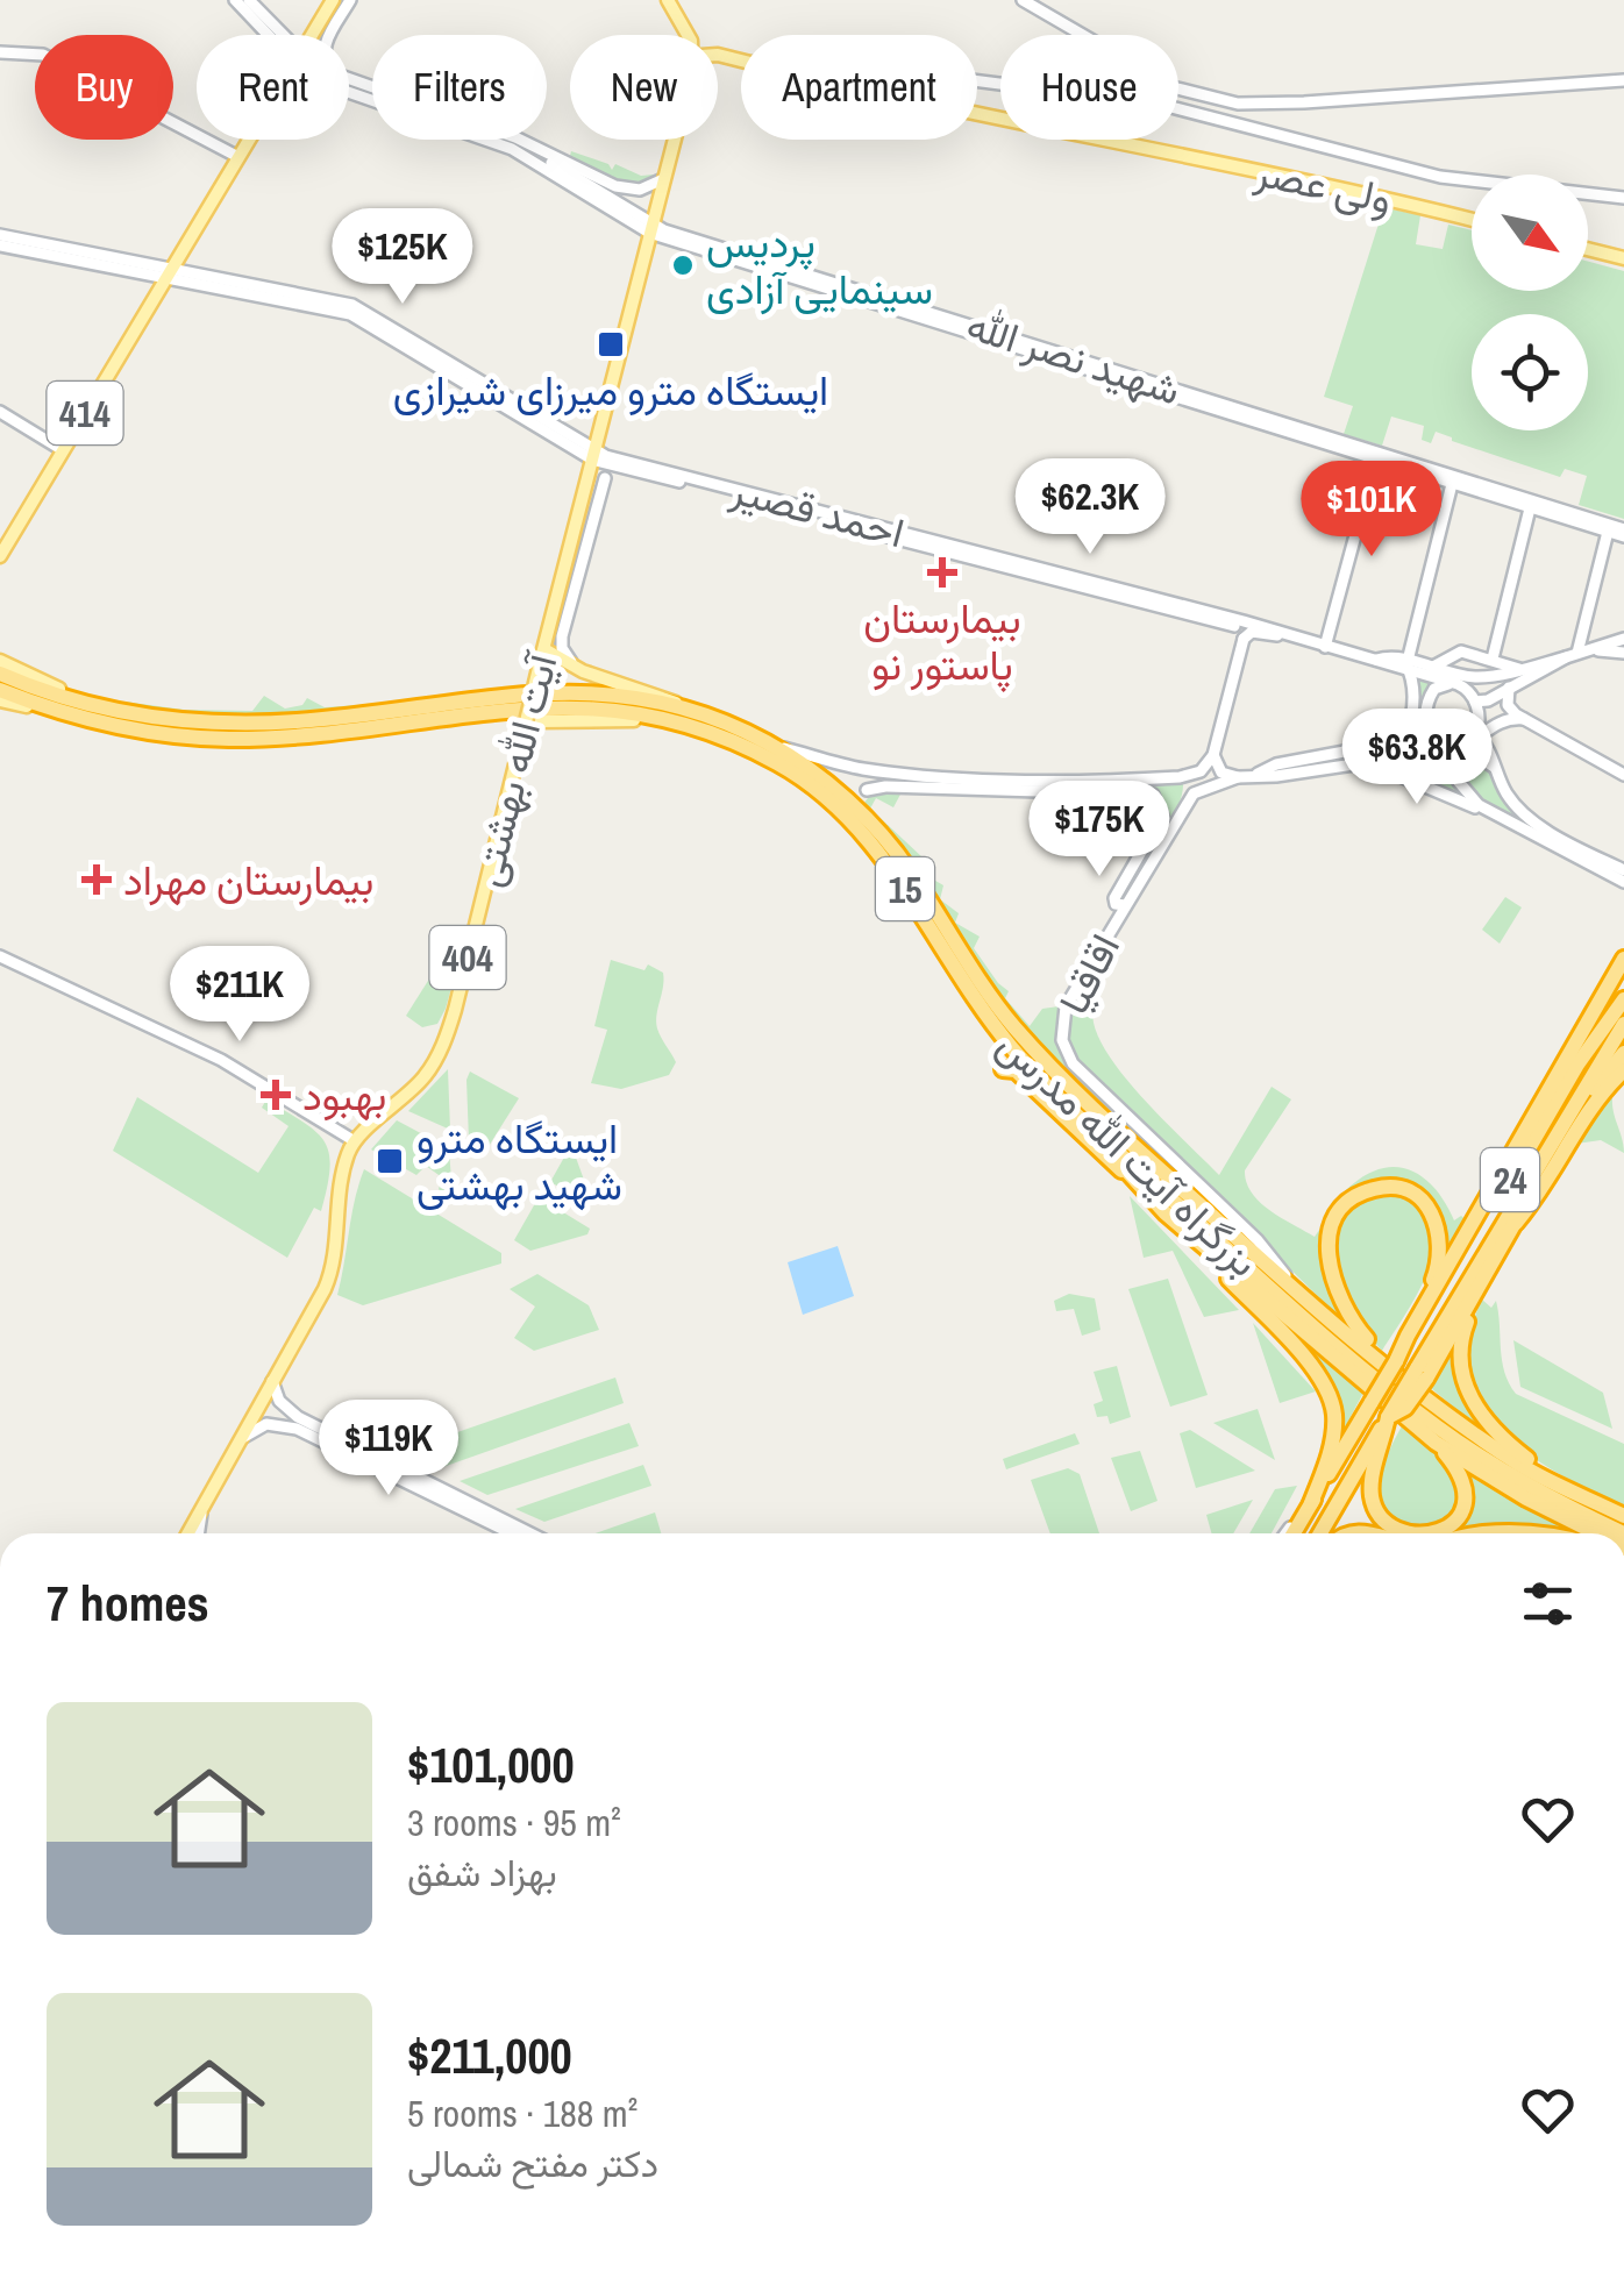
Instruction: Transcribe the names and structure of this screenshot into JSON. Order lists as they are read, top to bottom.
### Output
{
  "streets": {
    "highway": ["15", "بزرگراه آیت الله مدرس", "24"],
    "main road": [
      "ولی عصر",
      "شهید نصر الله",
      "414",
      "احمد قصیر",
      "آیت الله بهشتی",
      "404",
      "اقاقیا"
    ]
  },
  "crossings": [
    ["شهید نصر الله", "آیت الله بهشتی"],
    ["احمد قصیر", "آیت الله بهشتی"],
    ["اقاقیا", "بزرگراه آیت الله مدرس"],
    ["بزرگراه آیت الله مدرس", "24"]
  ],
  "places": {
    "other": ["پردیس سینمایی آزادی"],
    "transit": ["ایستگاه مترو میرزای شیرازی", "ایستگاه مترو شهید بهشتی"],
    "health": ["بیمارستان پاستور نو", "بیمارستان مهراد", "بهبود"]
  },
  "north": "bottom right",
  "page": {
    "chip": [
      "Buy",
      "Rent",
      "Filters",
      "New",
      "Apartment",
      "House"
    ],
    "price": [
      "$125K",
      "$62.3K",
      "$101K",
      "$63.8K",
      "$175K",
      "$211K",
      "$119K"
    ],
    "heading": "7 homes",
    "list": [
      {
        "name": "$101,000",
        "note": "3 rooms · 95 m² · بهزاد شفق"
      },
      {
        "name": "$211,000",
        "note": "5 rooms · 188 m² · دکتر مفتح شمالی"
      }
    ]
  }
}
